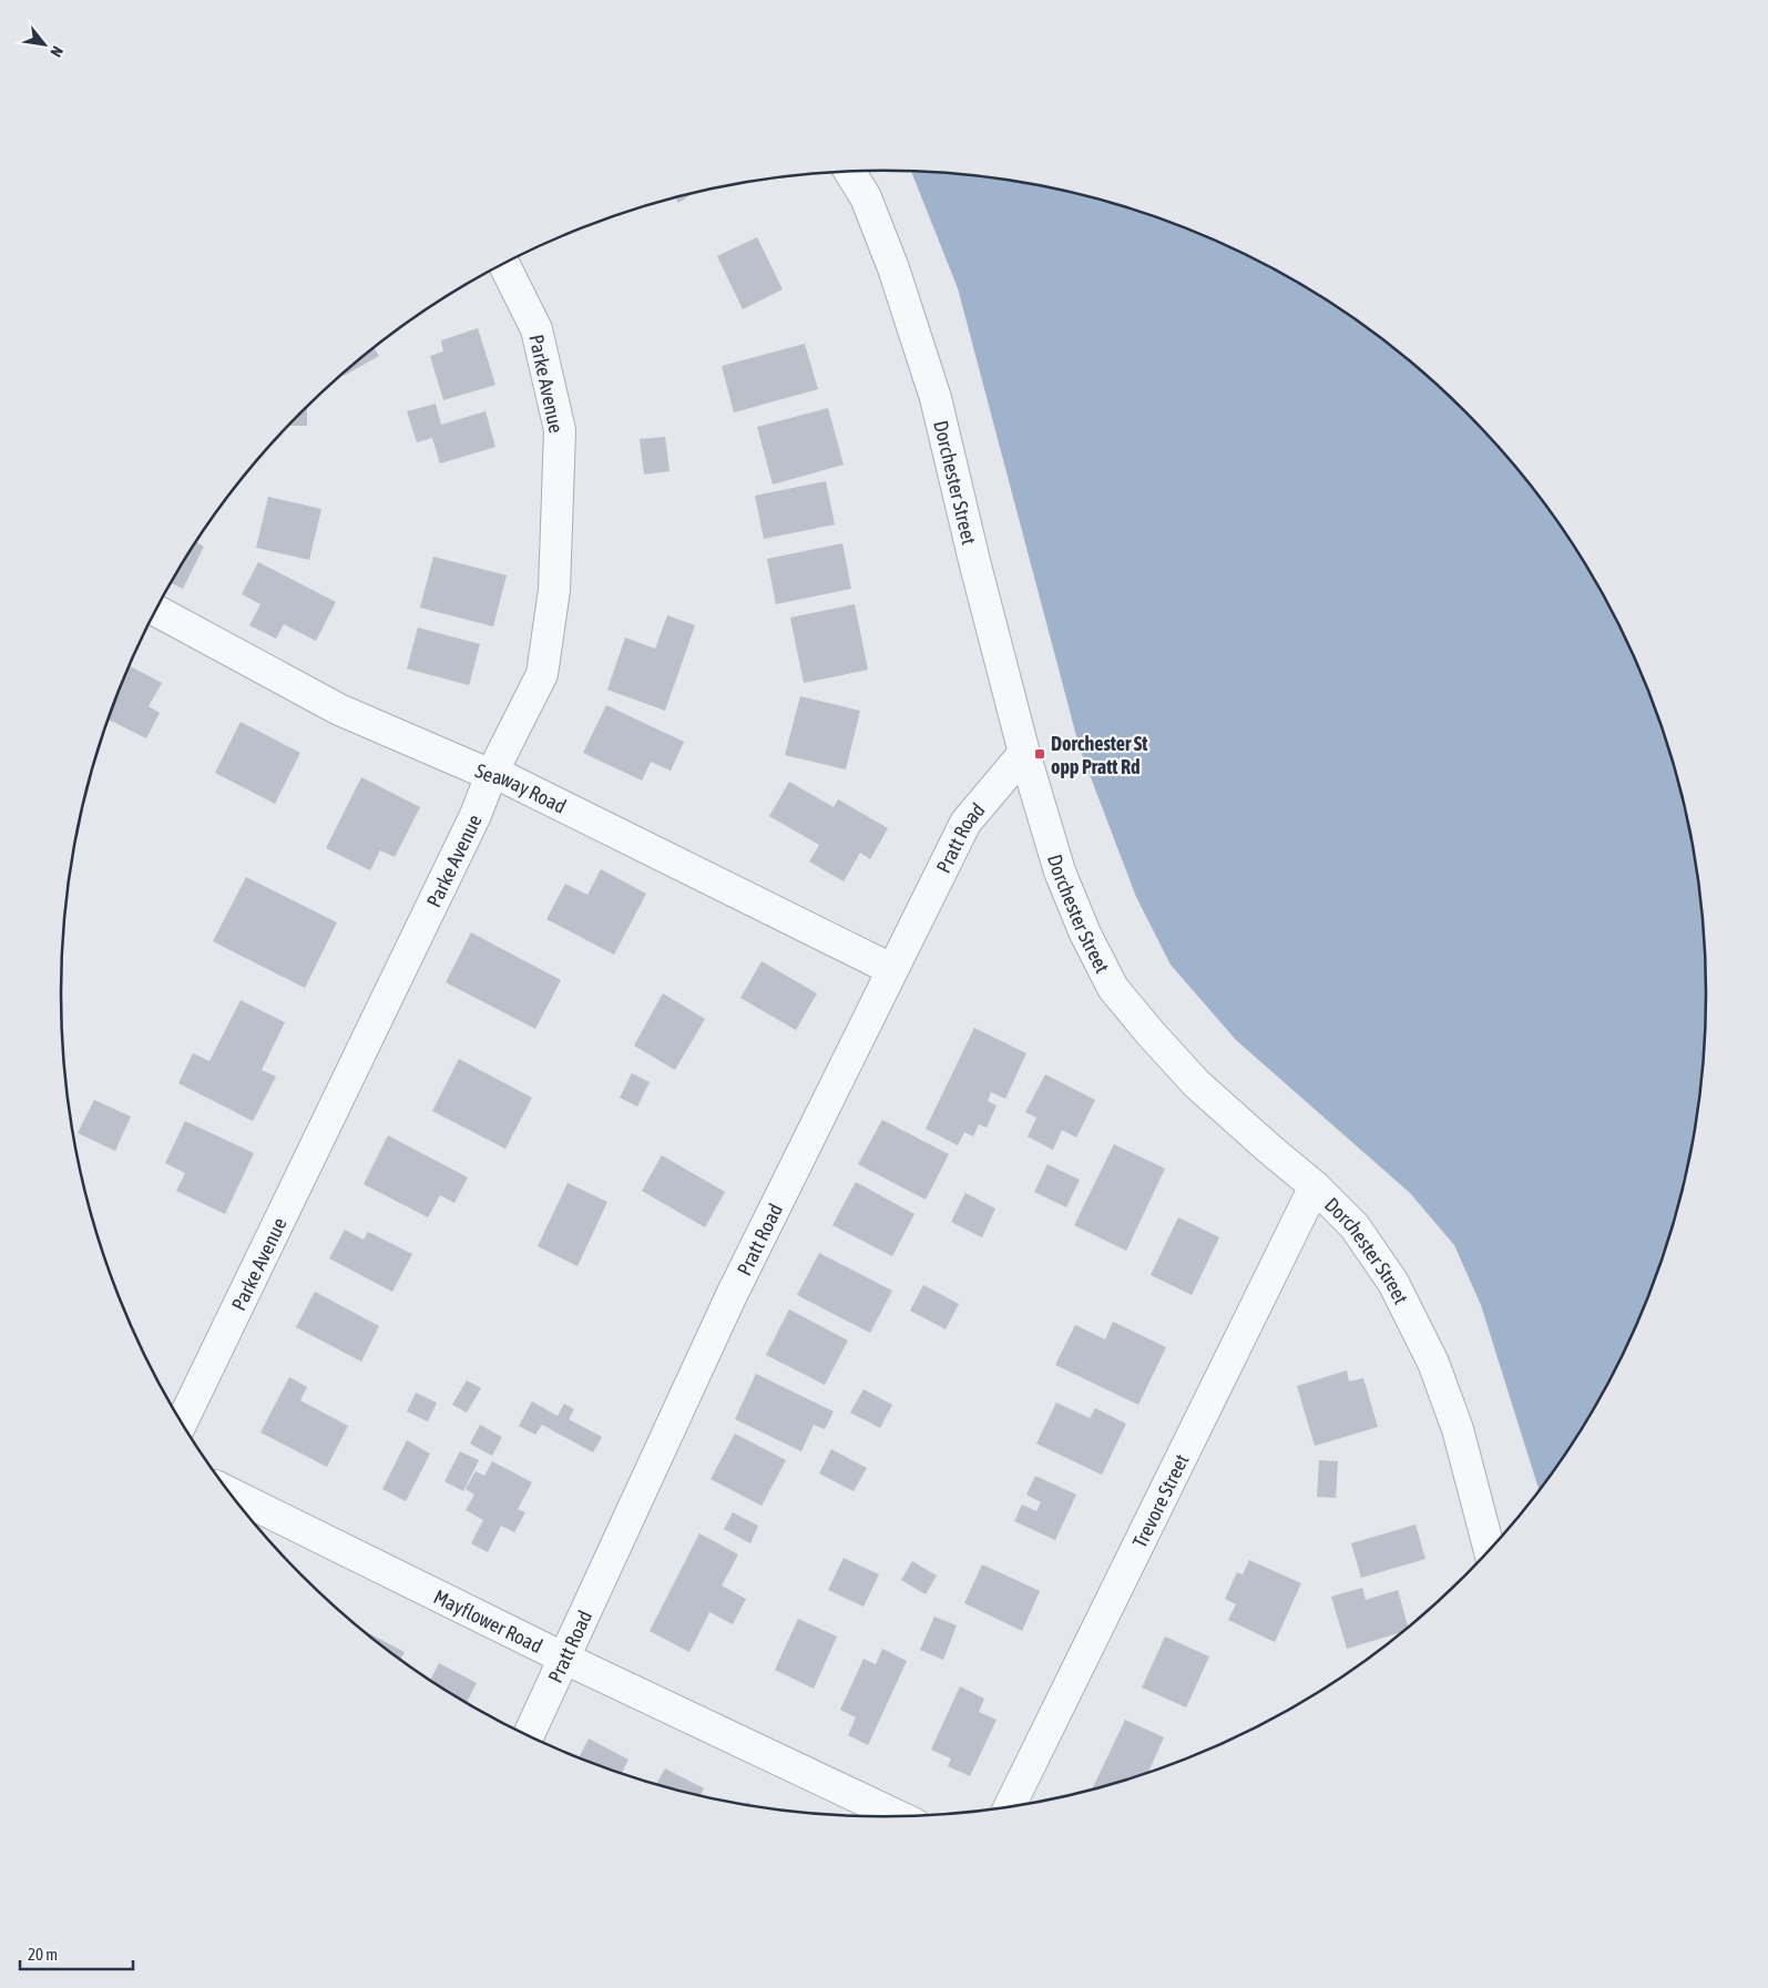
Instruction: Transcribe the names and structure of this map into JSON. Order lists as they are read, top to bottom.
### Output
{
  "streets": {
    "street": [
      "Parke Avenue",
      "Dorchester Street",
      "Seaway Road",
      "Pratt Road",
      "Trevore Street",
      "Mayflower Road"
    ]
  },
  "crossings": [
    ["Parke Avenue", "Seaway Road"],
    ["Dorchester Street", "Pratt Road"],
    ["Dorchester Street", "Trevore Street"],
    ["Seaway Road", "Pratt Road"],
    ["Pratt Road", "Mayflower Road"]
  ],
  "places": {
    "transit": ["Dorchester St opp Pratt Rd"]
  },
  "scale_bar": "20 m",
  "north": "bottom right"
}
